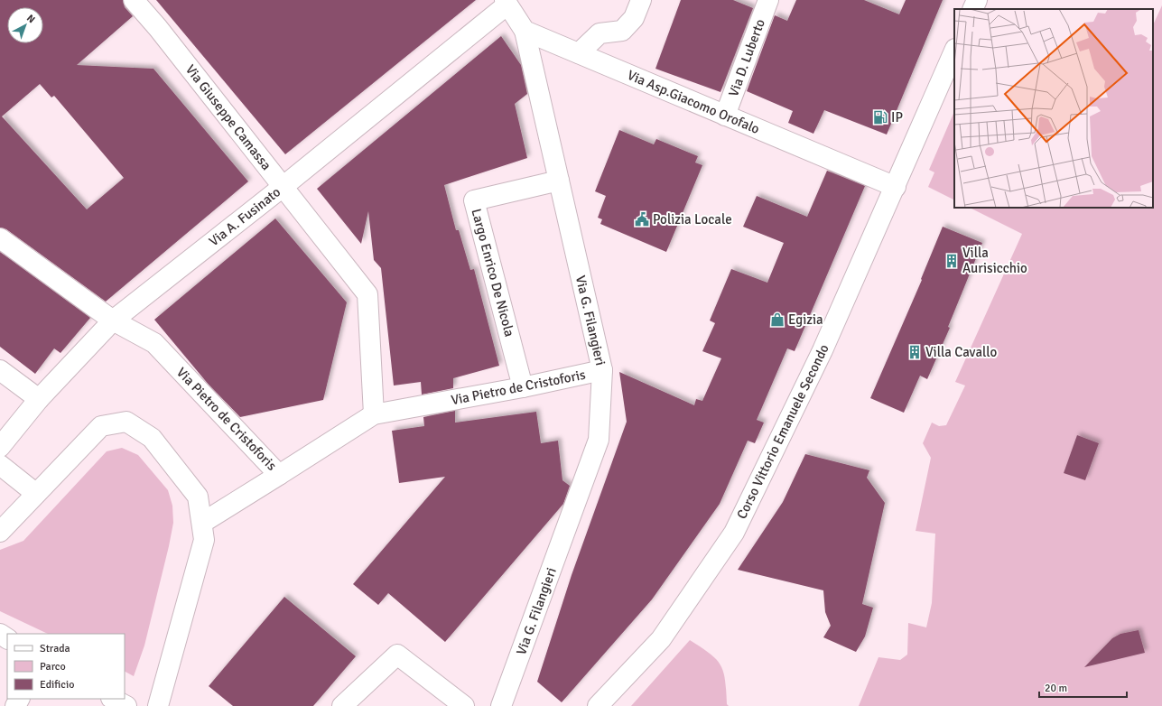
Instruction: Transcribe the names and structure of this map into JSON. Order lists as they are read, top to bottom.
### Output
{
  "streets": {
    "street": [
      "Via D. Luberto",
      "Via Asp.Giacomo Orofalo",
      "Via Giuseppe Camassa",
      "Via A. Fusinato",
      "Largo Enrico De Nicola",
      "Via G. Filangieri",
      "Via Pietro de Cristoforis",
      "Corso Vittorio Emanuele Secondo"
    ]
  },
  "crossings": [
    ["Via D. Luberto", "Via Asp.Giacomo Orofalo"],
    ["Via Asp.Giacomo Orofalo", "Via G. Filangieri"],
    ["Via Asp.Giacomo Orofalo", "Corso Vittorio Emanuele Secondo"],
    ["Via Giuseppe Camassa", "Via A. Fusinato"],
    ["Via Giuseppe Camassa", "Via Pietro de Cristoforis"],
    ["Via A. Fusinato", "Via Pietro de Cristoforis"],
    ["Largo Enrico De Nicola", "Via G. Filangieri"],
    ["Largo Enrico De Nicola", "Via Pietro de Cristoforis"],
    ["Via G. Filangieri", "Via Pietro de Cristoforis"]
  ],
  "places": {
    "fuel station": ["IP"],
    "public building": ["Polizia Locale"],
    "building": ["Villa Aurisicchio", "Villa Cavallo"],
    "shop": ["Egizia"]
  },
  "legend": ["Strada", "Parco", "Edificio"],
  "scale_bar": "20 m",
  "north": "top right"
}
